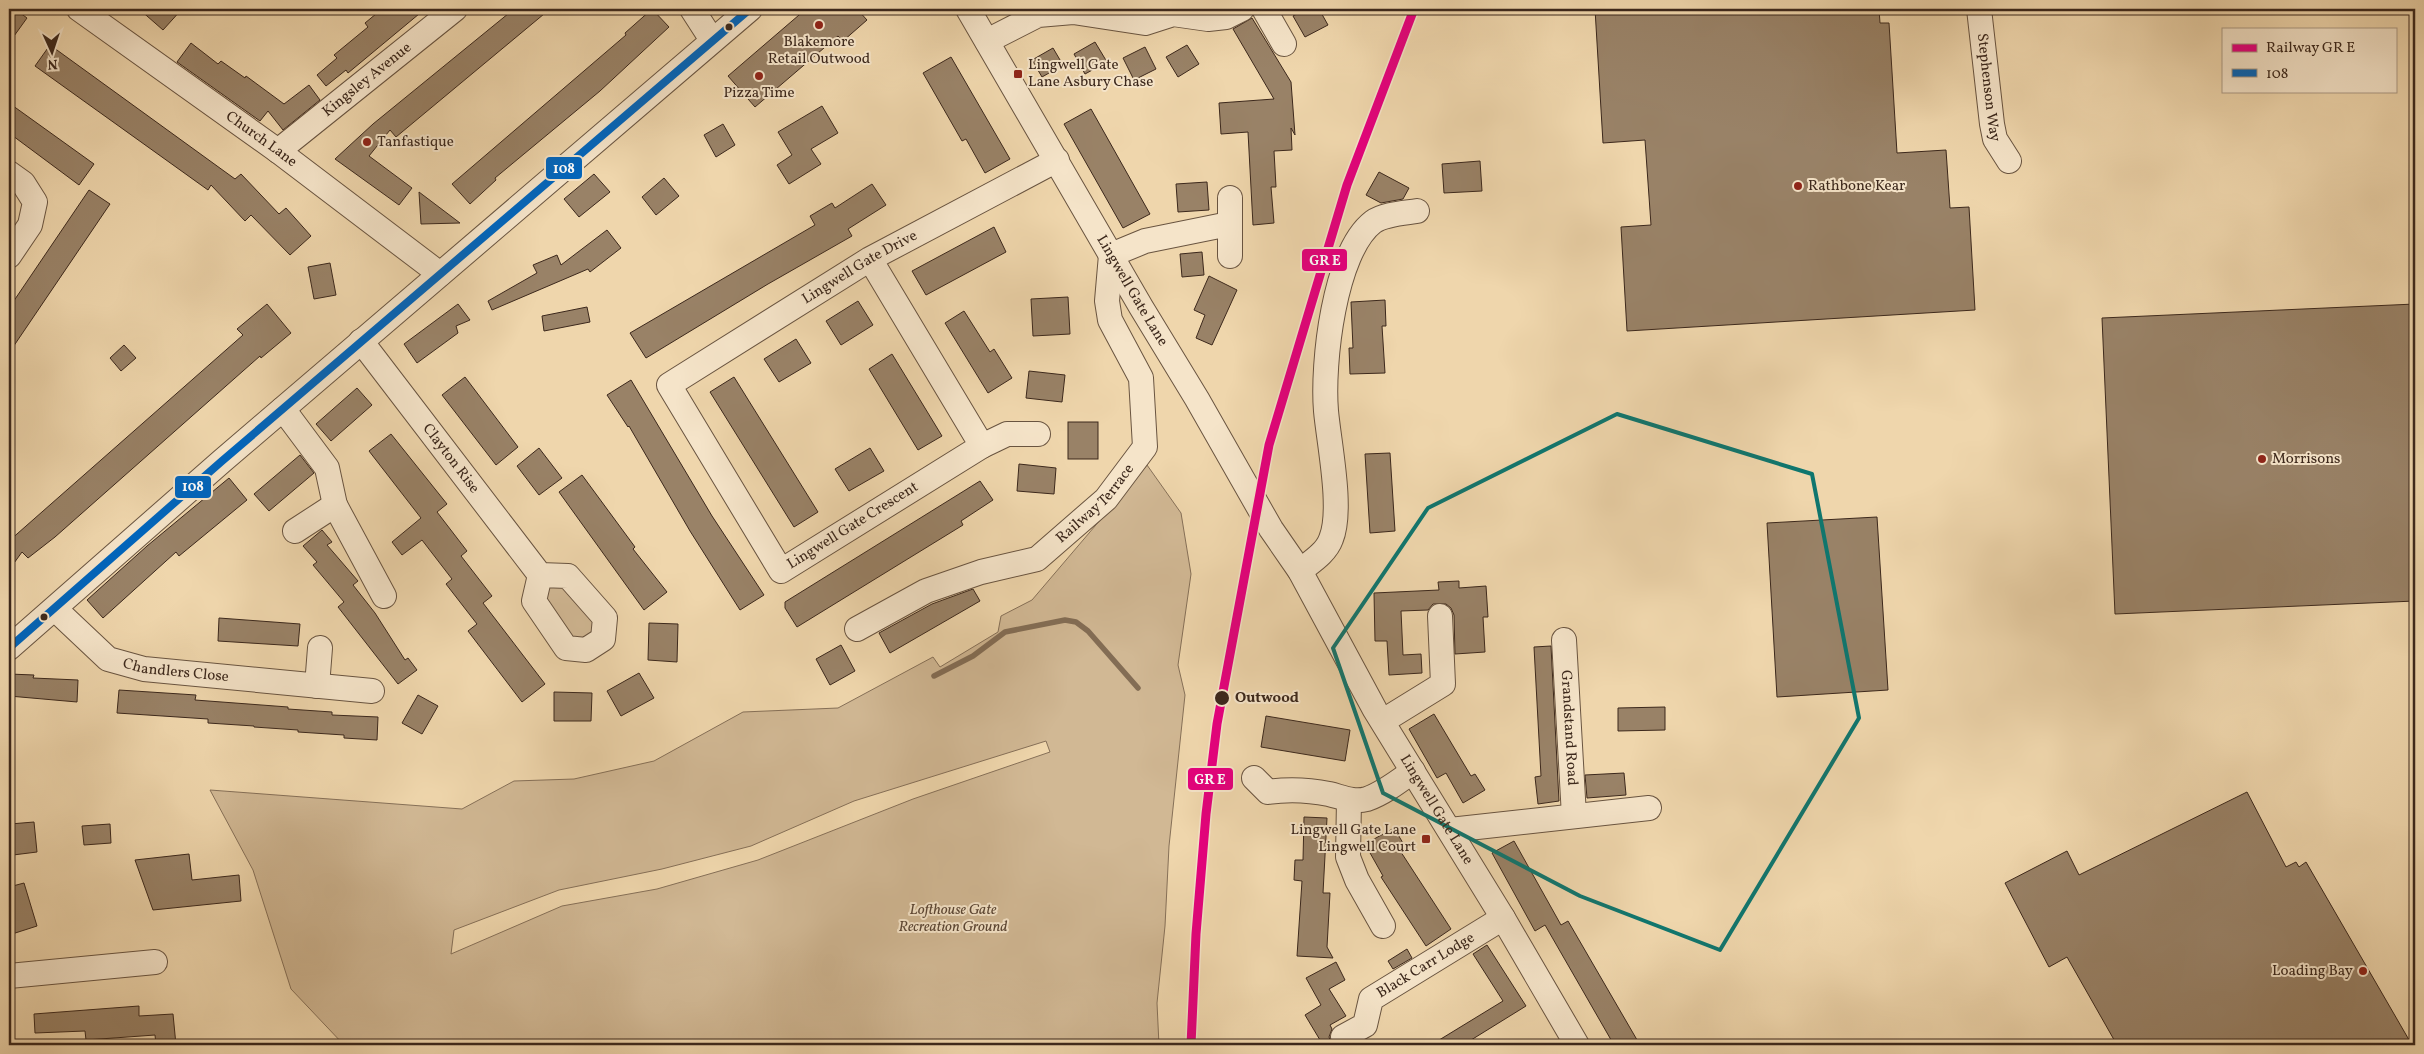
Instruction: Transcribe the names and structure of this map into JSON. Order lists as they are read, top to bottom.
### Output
{
  "streets": {
    "street": [
      "Kingsley Avenue",
      "Stephenson Way",
      "Church Lane",
      "Lingwell Gate Drive",
      "Lingwell Gate Lane",
      "Clayton Rise",
      "Railway Terrace",
      "Lingwell Gate Crescent",
      "Chandlers Close",
      "Grandstand Road",
      "Black Carr Lodge"
    ]
  },
  "crossings": [
    ["Kingsley Avenue", "Church Lane"],
    ["Lingwell Gate Drive", "Lingwell Gate Lane"],
    ["Lingwell Gate Drive", "Lingwell Gate Crescent"],
    ["Lingwell Gate Lane", "Railway Terrace"],
    ["Lingwell Gate Lane", "Black Carr Lodge"]
  ],
  "parks": ["Lofthouse Gate Recreation Ground"],
  "places": {
    "other": [
      "Blakemore Retail Outwood",
      "Pizza Time",
      "Tanfastique",
      "Rathbone Kear",
      "Morrisons",
      "Outwood",
      "Loading Bay"
    ],
    "transit": ["Lingwell Gate Lane Asbury Chase", "Lingwell Gate Lane Lingwell Court"]
  },
  "lines": ["transit line 108"],
  "legend": ["Railway GR E", "108"],
  "north": "bottom"
}
